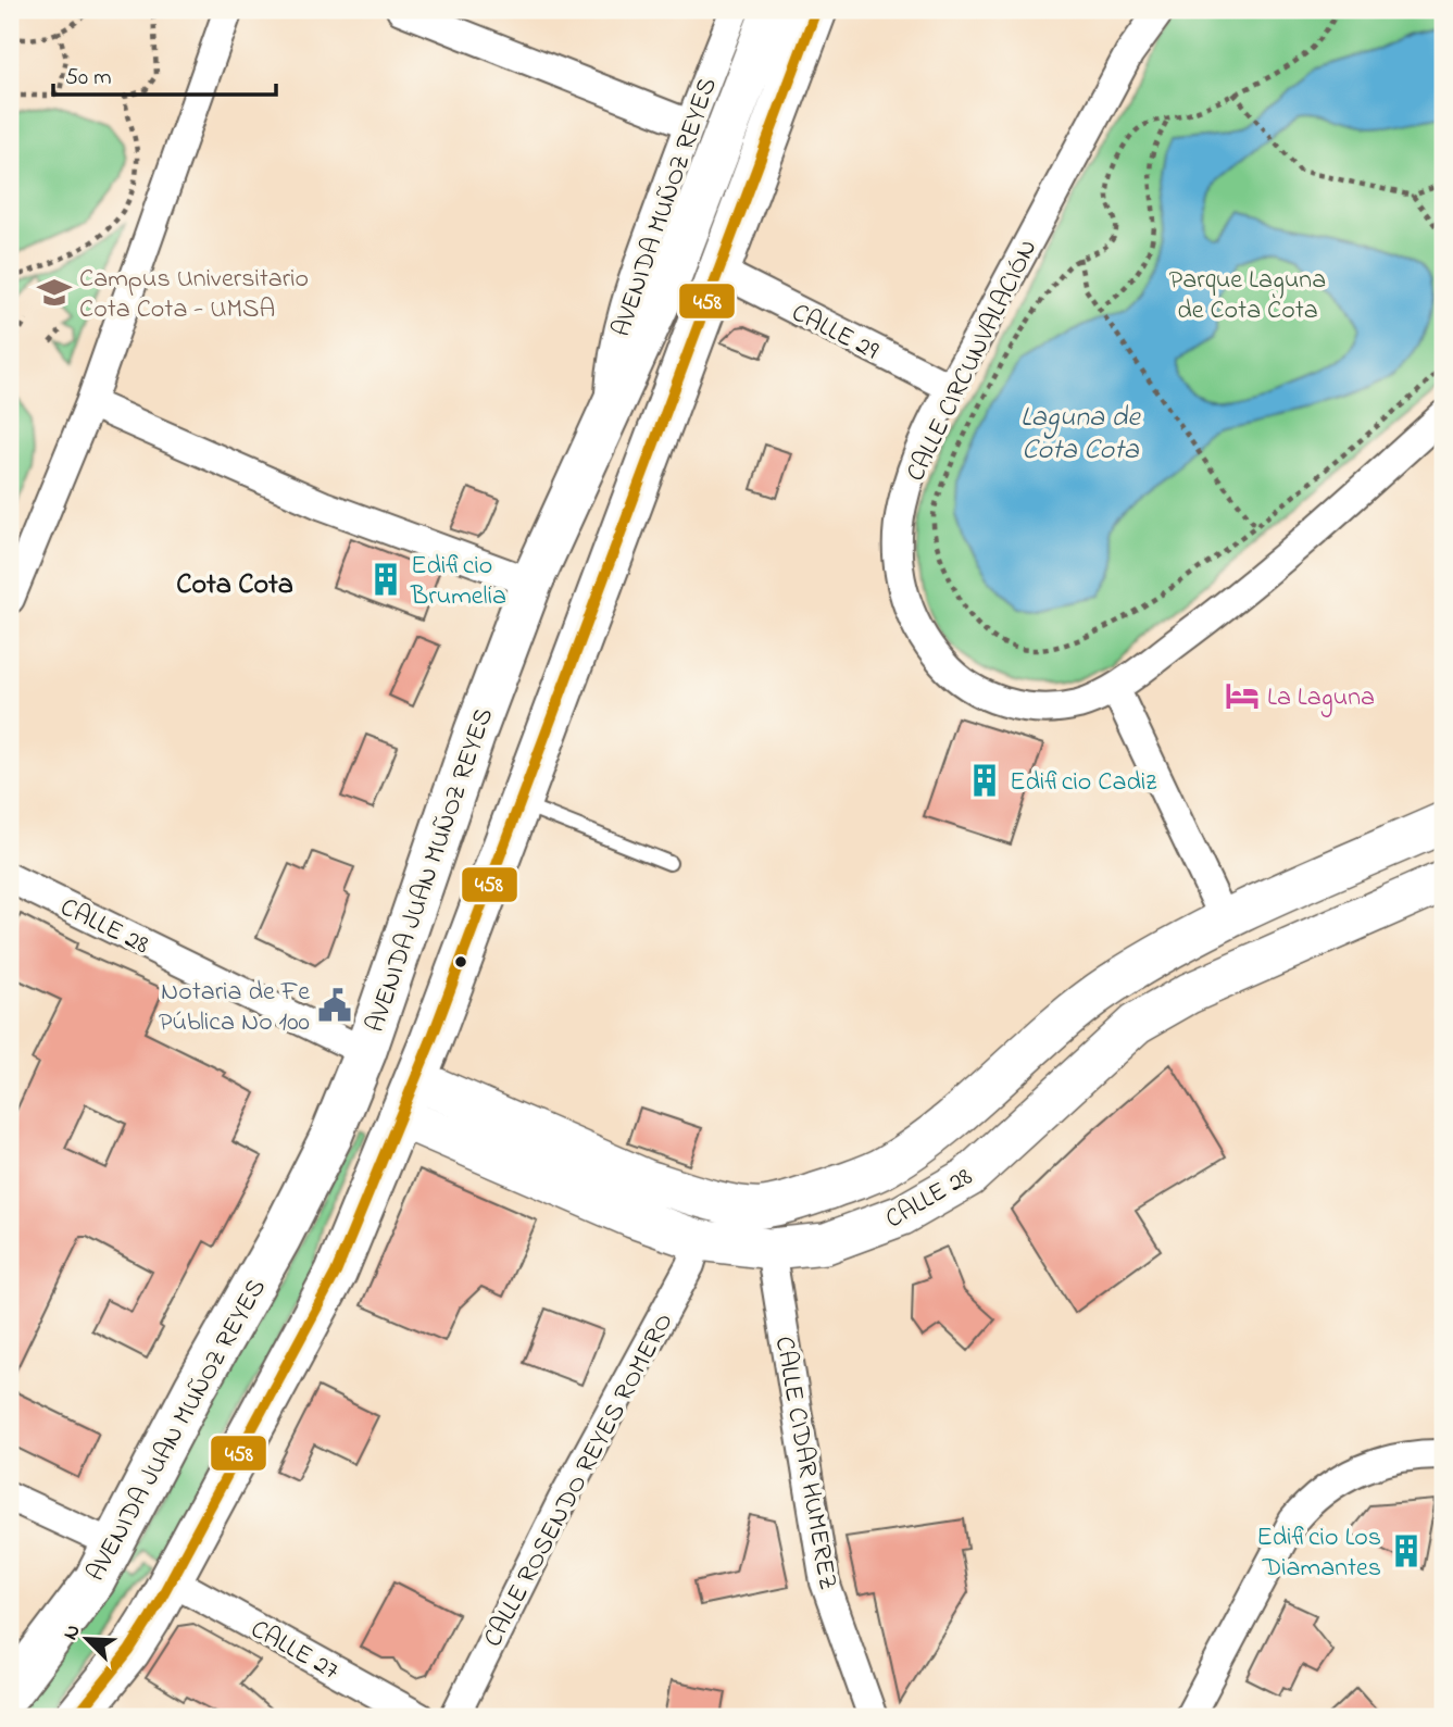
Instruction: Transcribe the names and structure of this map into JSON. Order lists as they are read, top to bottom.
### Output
{
  "streets": {
    "main road": ["AVENIDA JUAN MUÑOZ REYES", "CALLE 28"],
    "street": [
      "AVENIDA MUÑOZ REYES",
      "CALLE 29",
      "CALLE CIRCUNVALACIÓN",
      "CALLE CIDAR HUMEREZ",
      "CALLE ROSENDO REYES ROMERO",
      "CALLE 27"
    ]
  },
  "crossings": [
    ["AVENIDA MUÑOZ REYES", "AVENIDA JUAN MUÑOZ REYES"],
    ["CALLE 29", "CALLE CIRCUNVALACIÓN"],
    ["AVENIDA JUAN MUÑOZ REYES", "CALLE 28"],
    ["CALLE 28", "CALLE CIDAR HUMEREZ"],
    ["CALLE 28", "CALLE ROSENDO REYES ROMERO"]
  ],
  "districts": ["Cota Cota"],
  "water": ["Laguna de Cota Cota"],
  "parks": ["Parque Laguna de Cota Cota"],
  "places": {
    "school or university": ["Campus Universitario Cota Cota - UMSA"],
    "building": ["Edificio Brumelia", "Edificio Cadiz", "Edificio Los Diamantes"],
    "hotel": ["La Laguna"],
    "public building": ["Notaria de Fe Pública No 100"]
  },
  "lines": ["transit line 458"],
  "scale_bar": "50 m",
  "north": "top left"
}
